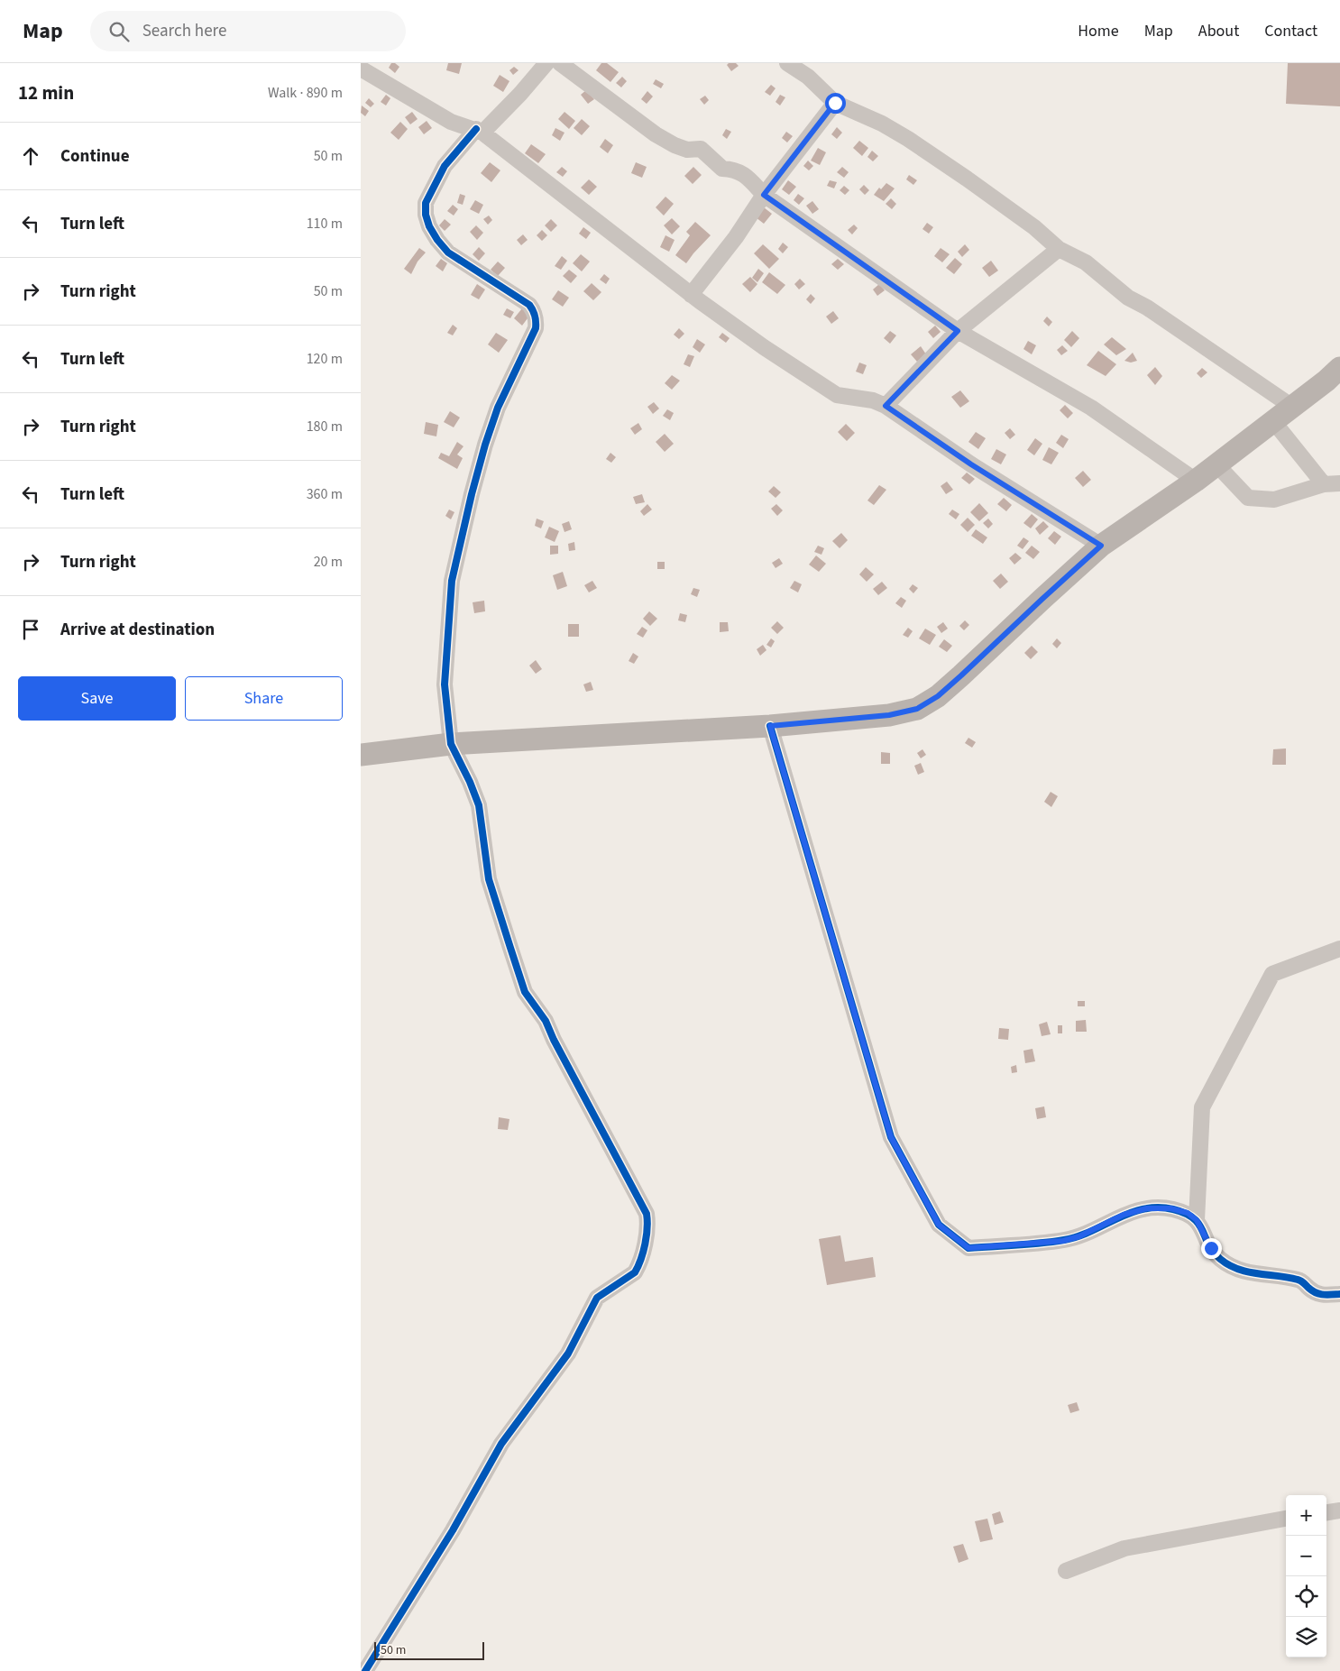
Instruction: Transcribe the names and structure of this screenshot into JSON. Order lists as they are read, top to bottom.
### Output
{
  "scale_bar": "50 m",
  "page": {
    "header": "Map",
    "search": "Search here",
    "nav": [
      "Home",
      "Map",
      "About",
      "Contact"
    ],
    "heading": ["12 min", "Walk · 890 m"],
    "list": [
      ["Continue", "50 m"],
      ["Turn left", "110 m"],
      ["Turn right", "50 m"],
      ["Turn left", "120 m"],
      ["Turn right", "180 m"],
      ["Turn left", "360 m"],
      ["Turn right", "20 m"],
      "Arrive at destination"
    ],
    "buttons": ["Save", "Share"],
    "map_buttons": ["+", "−"],
    "scale": "50 m"
  }
}
